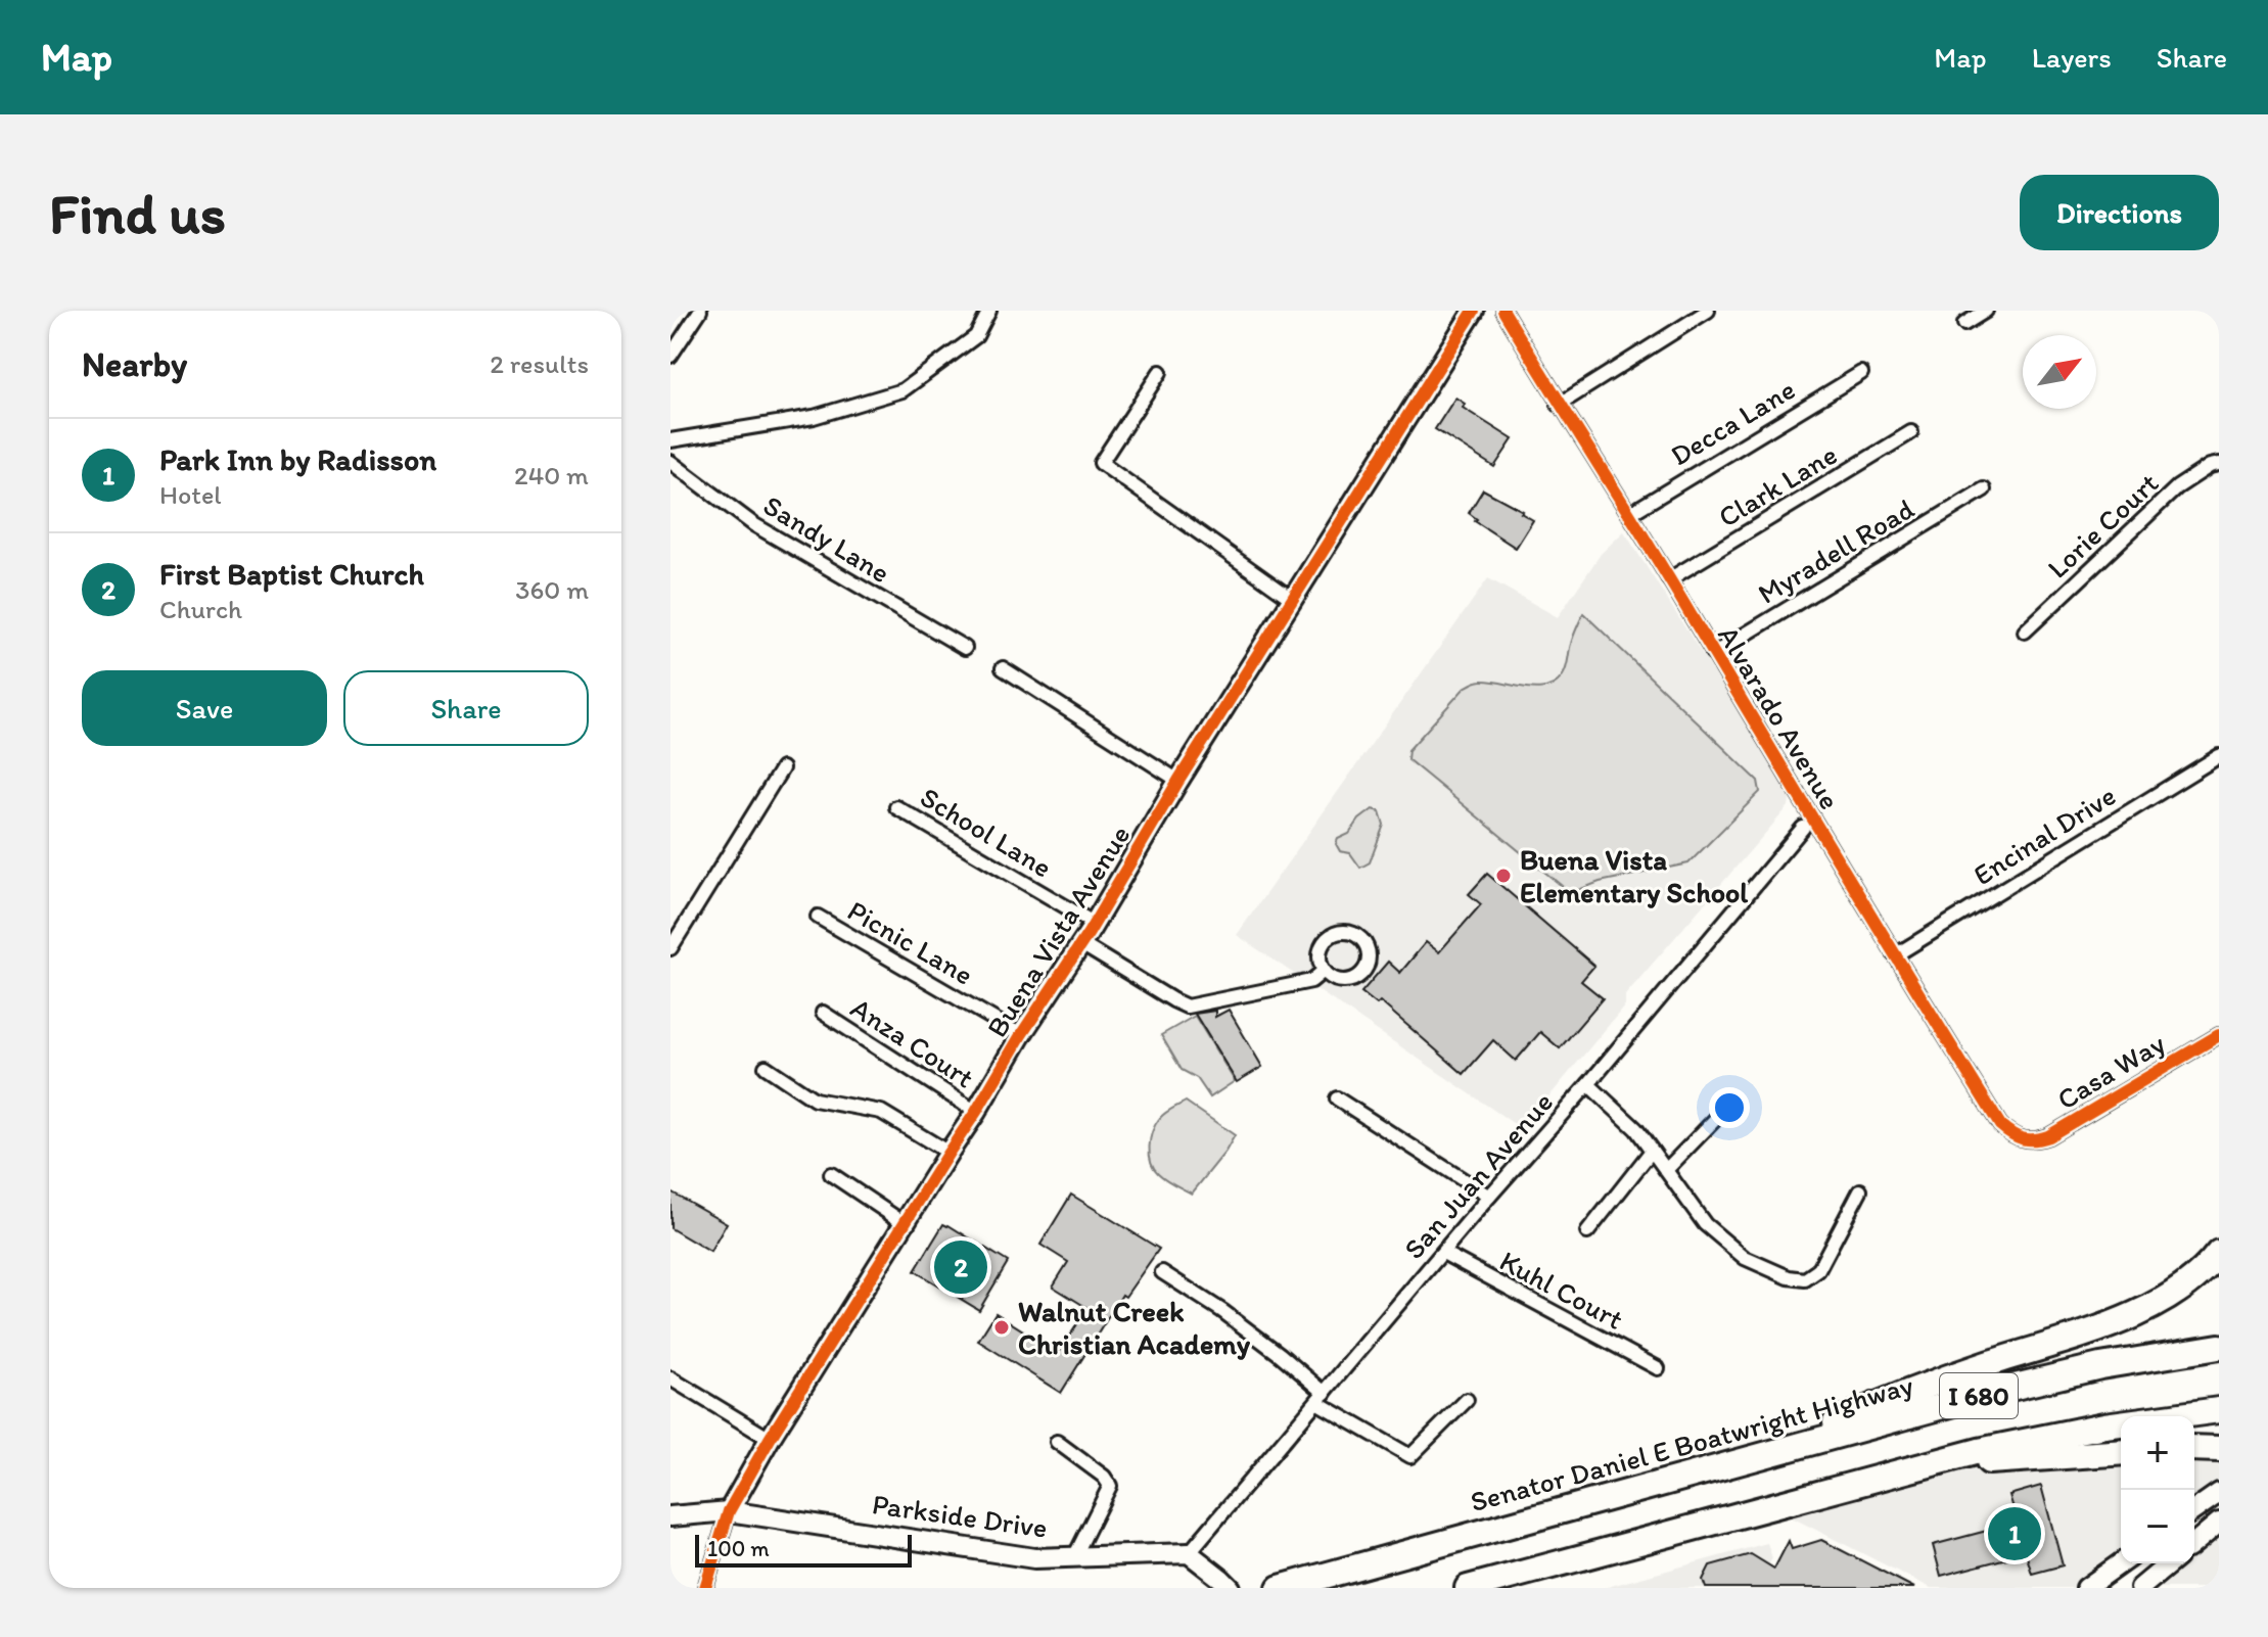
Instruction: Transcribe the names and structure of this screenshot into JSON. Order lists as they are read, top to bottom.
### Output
{
  "streets": {
    "highway": ["I 680", "Senator Daniel E Boatwright Highway"],
    "street": [
      "Decca Lane",
      "Clark Lane",
      "Lorie Court",
      "Sandy Lane",
      "Myradell Road",
      "Alvarado Avenue",
      "School Lane",
      "Encinal Drive",
      "Buena Vista Avenue",
      "Picnic Lane",
      "Anza Court",
      "Casa Way",
      "San Juan Avenue",
      "Kuhl Court",
      "Parkside Drive"
    ]
  },
  "crossings": [
    ["Decca Lane", "Alvarado Avenue"],
    ["Clark Lane", "Alvarado Avenue"],
    ["Myradell Road", "Alvarado Avenue"],
    ["Alvarado Avenue", "Encinal Drive"],
    ["Alvarado Avenue", "Casa Way"],
    ["School Lane", "Buena Vista Avenue"],
    ["Buena Vista Avenue", "Picnic Lane"],
    ["Buena Vista Avenue", "Anza Court"],
    ["Buena Vista Avenue", "Parkside Drive"],
    ["San Juan Avenue", "Kuhl Court"],
    ["San Juan Avenue", "Parkside Drive"]
  ],
  "places": ["Buena Vista Elementary School", "Walnut Creek Christian Academy"],
  "scale_bar": "100 m",
  "north": "top right",
  "page": {
    "header": "Map",
    "nav": ["Map", "Layers", "Share"],
    "buttons": [
      "Directions",
      ["Save", "Share"]
    ],
    "title": "Find us",
    "heading": ["Nearby", "2 results"],
    "list": [
      {
        "mark": "1",
        "name": "Park Inn by Radisson",
        "note": "Hotel",
        "value": "240 m"
      },
      {
        "mark": "2",
        "name": "First Baptist Church",
        "note": "Church",
        "value": "360 m"
      }
    ],
    "pins": ["2", "1"],
    "map_buttons": ["+", "−"],
    "scale": "100 m"
  }
}
